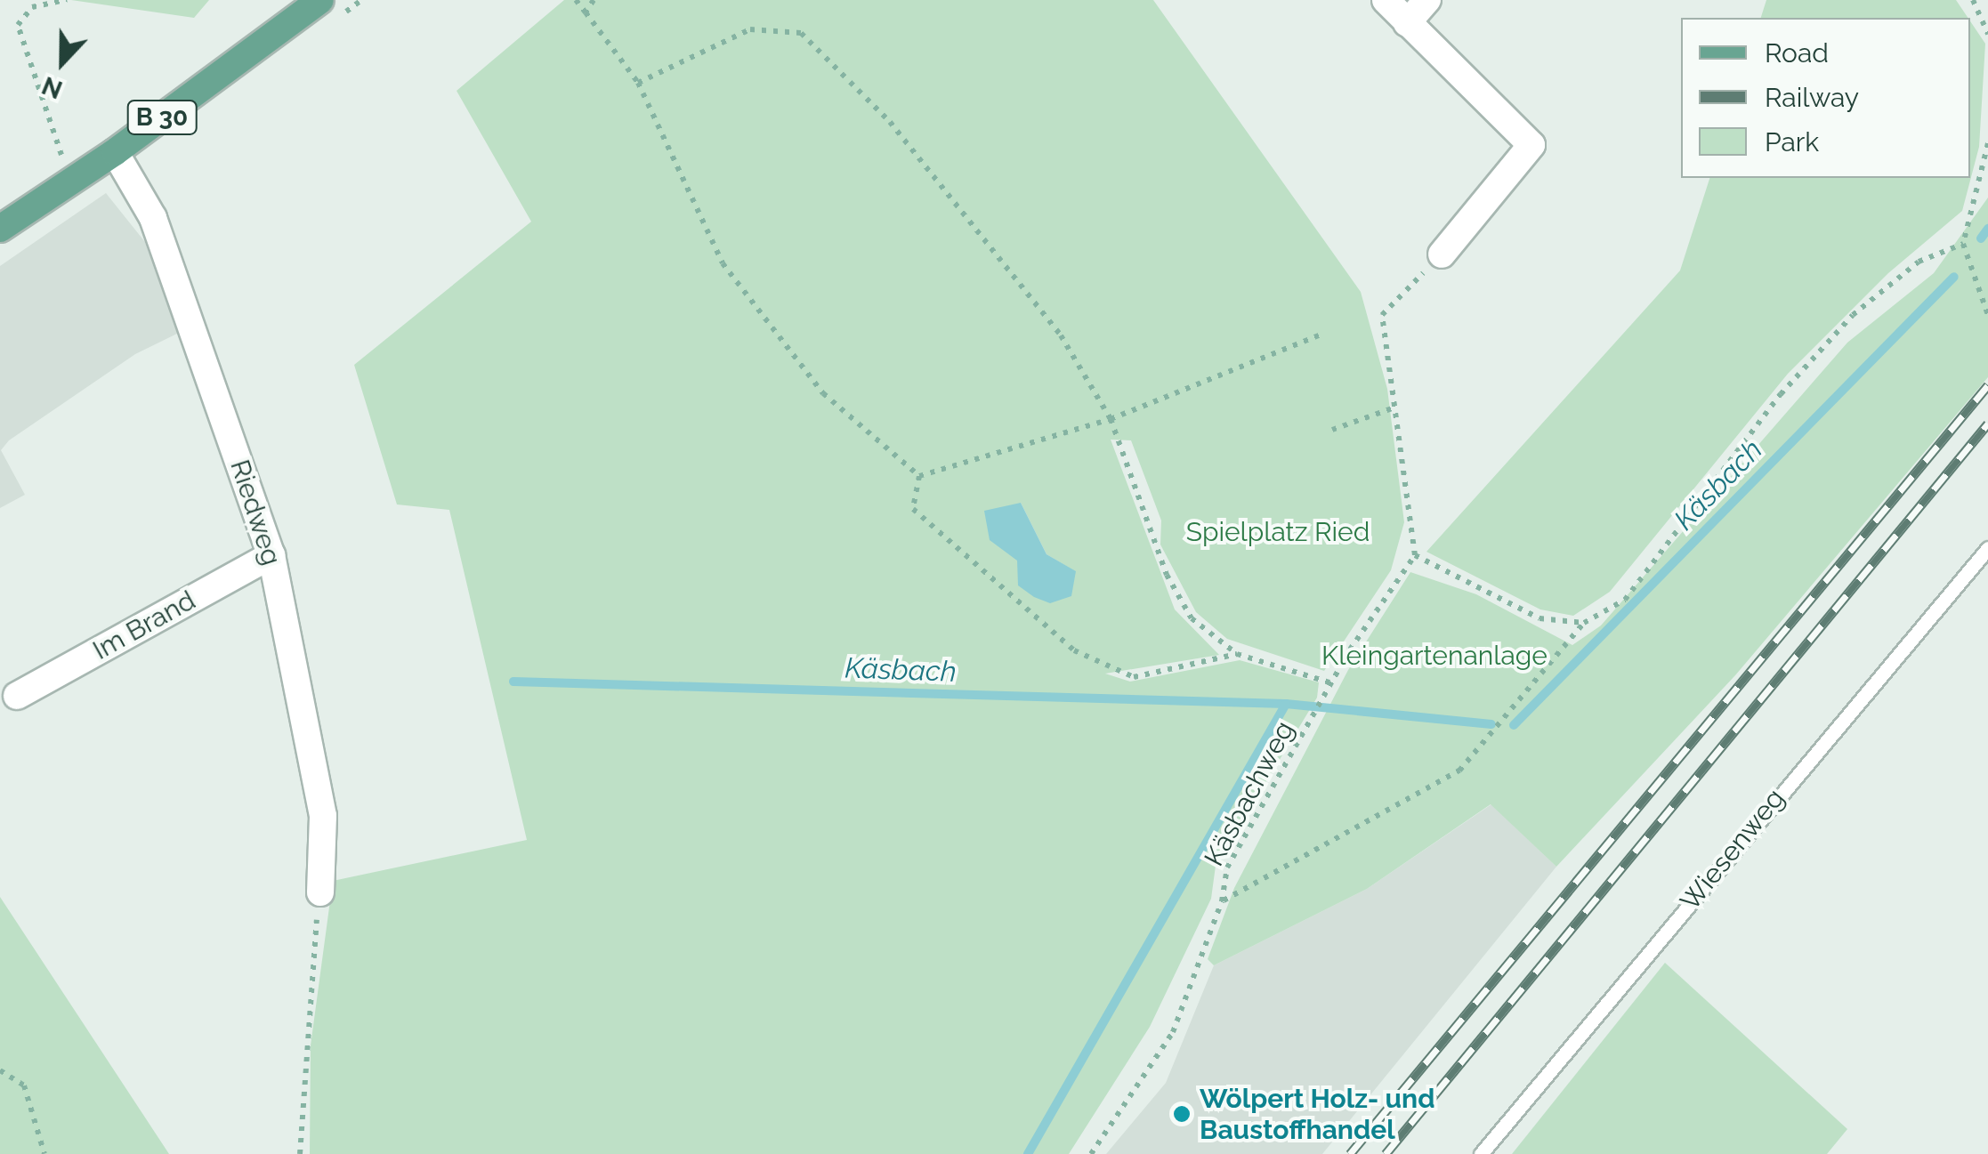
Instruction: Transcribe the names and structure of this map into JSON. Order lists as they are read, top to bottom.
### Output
{
  "streets": {
    "main road": ["B 30"],
    "street": ["Riedweg", "Im Brand"],
    "lane": ["Wiesenweg"],
    "path": ["Käsbachweg"]
  },
  "crossings": [
    ["B 30", "Riedweg"],
    ["Riedweg", "Im Brand"]
  ],
  "water": ["Käsbach"],
  "parks": ["Spielplatz Ried", "Kleingartenanlage"],
  "places": ["Wölpert Holz- und Baustoffhandel"],
  "legend": ["Road", "Railway", "Park"],
  "north": "bottom"
}
